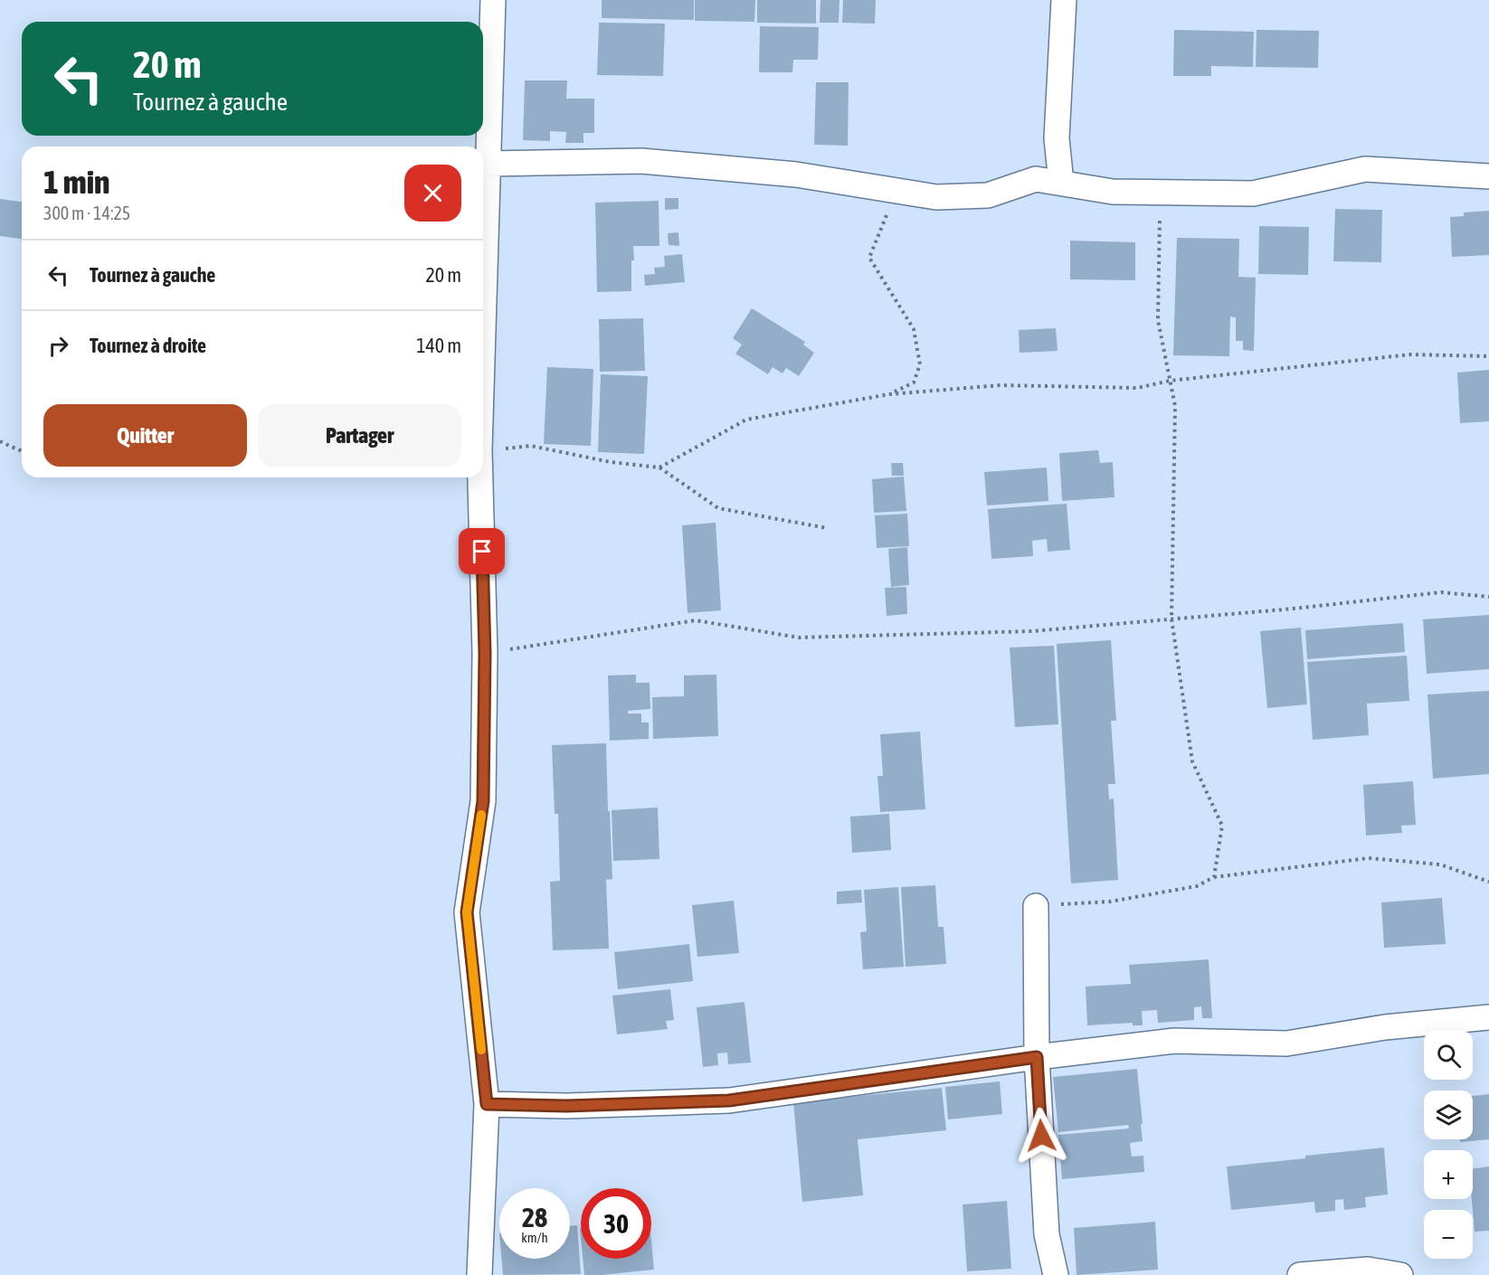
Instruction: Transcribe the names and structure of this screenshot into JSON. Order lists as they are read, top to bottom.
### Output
{
  "page": {
    "turn": ["20 m", "Tournez à gauche"],
    "heading": ["1 min", "300 m · 14:25"],
    "list": [
      {
        "name": "Tournez à gauche",
        "value": "20 m"
      },
      {
        "name": "Tournez à droite",
        "value": "140 m"
      }
    ],
    "buttons": ["Quitter", "Partager"],
    "map_buttons": ["+", "−"],
    "speed": "28 km/h",
    "limit": "30"
  }
}
